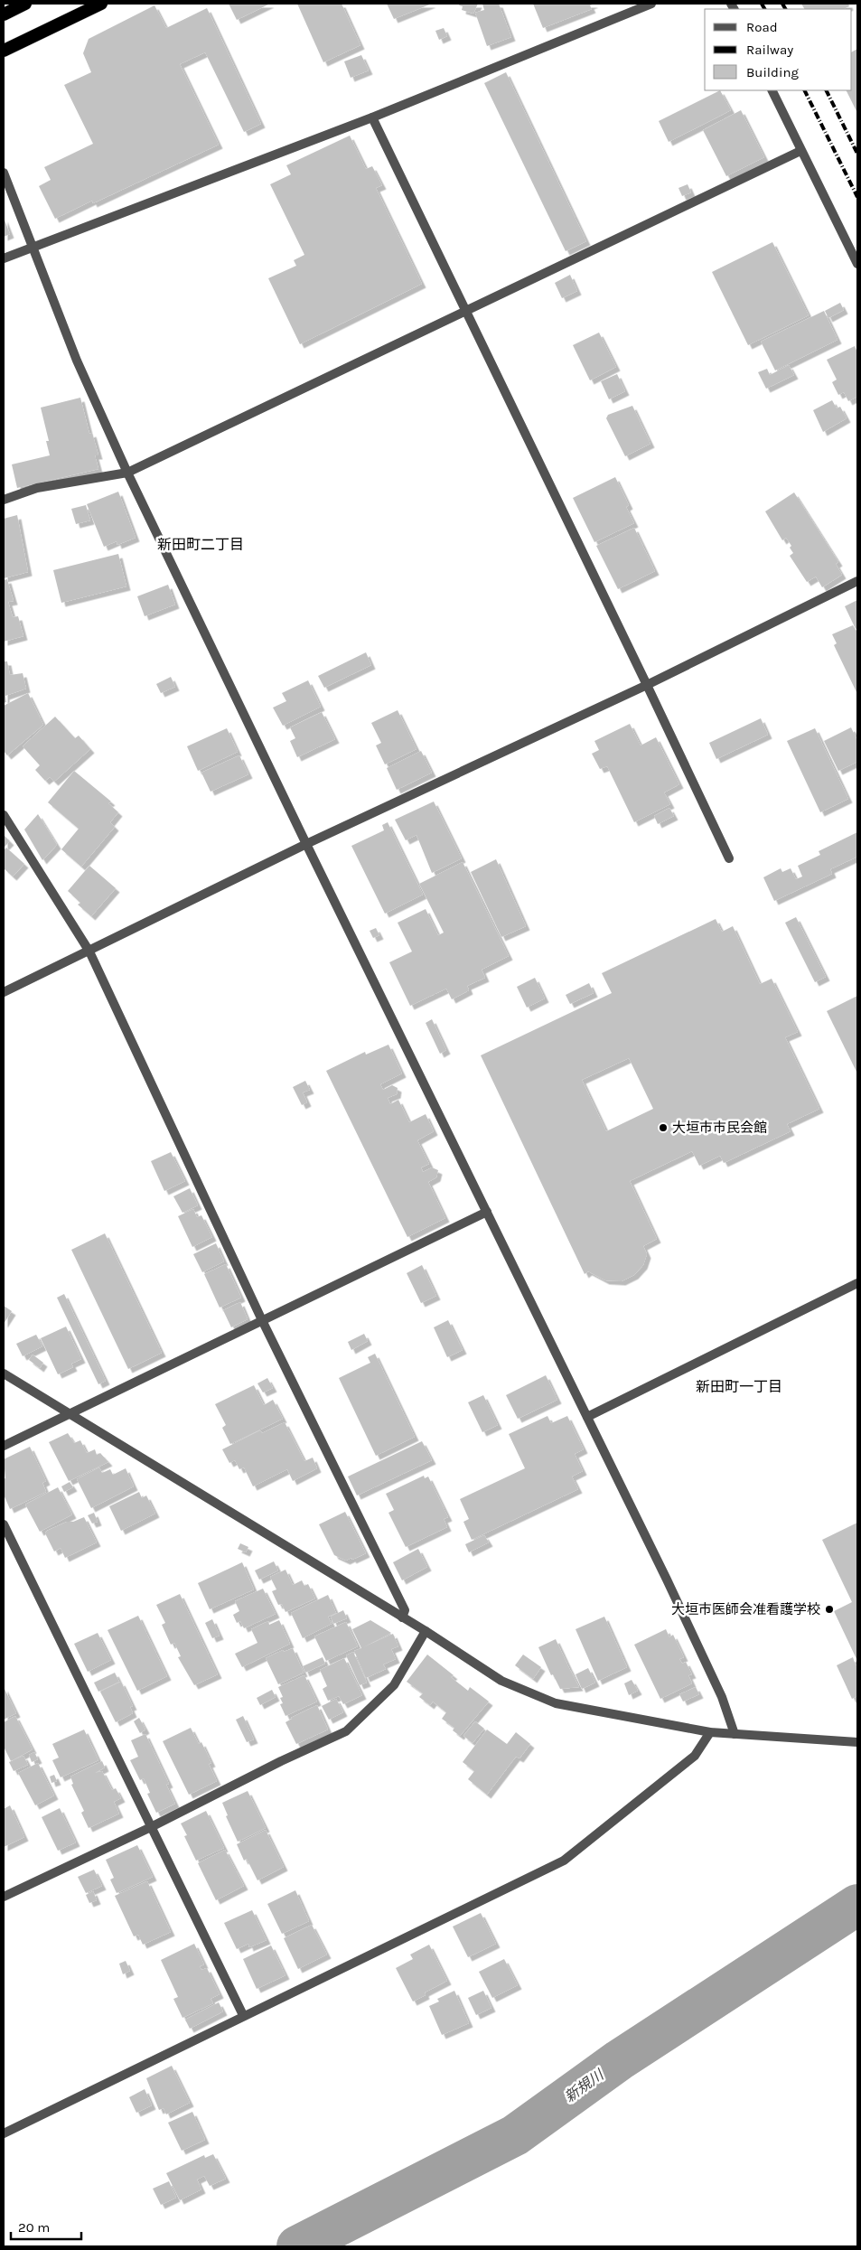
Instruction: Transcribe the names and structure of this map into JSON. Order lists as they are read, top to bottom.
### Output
{
  "districts": ["新田町二丁目", "新田町一丁目"],
  "water": ["新規川"],
  "places": ["大垣市市民会館", "大垣市医師会准看護学校"],
  "legend": ["Road", "Railway", "Building"],
  "scale_bar": "20 m"
}
